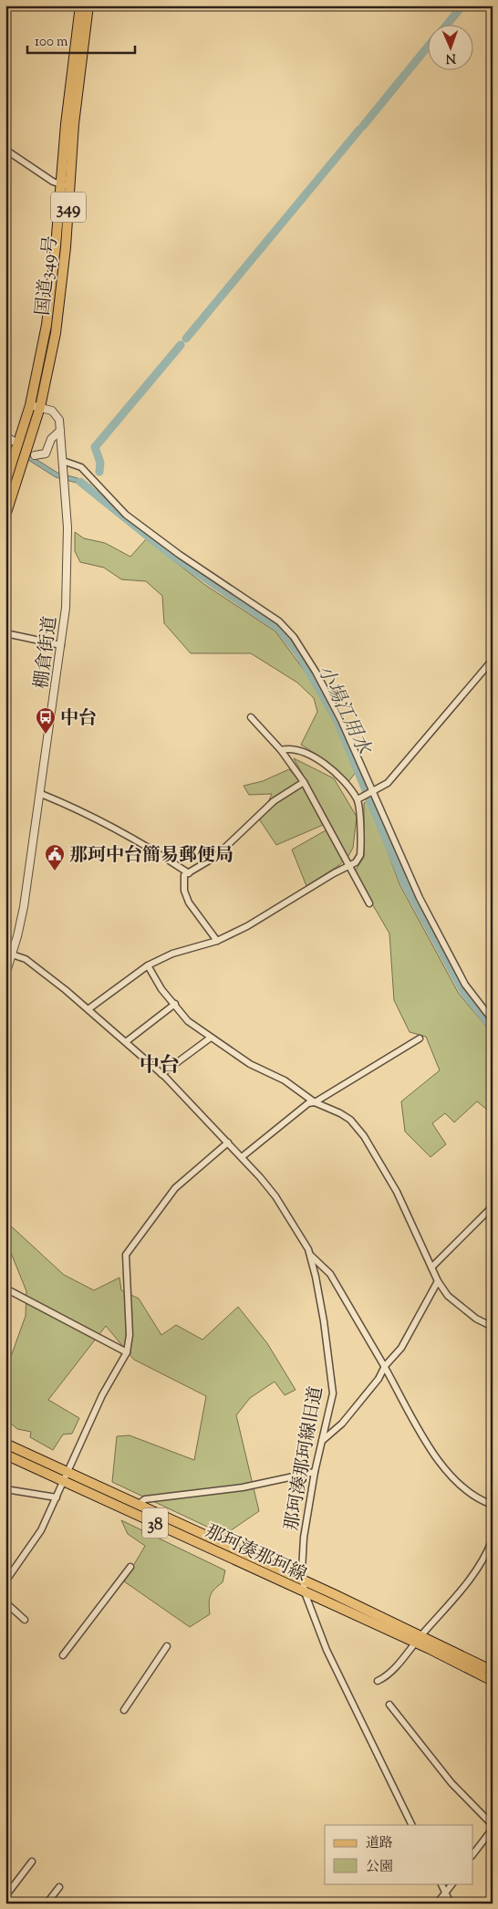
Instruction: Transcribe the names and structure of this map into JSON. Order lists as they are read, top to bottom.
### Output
{
  "streets": {
    "main road": [
      "349",
      "国道349号",
      "38",
      "那珂湊那珂線"
    ],
    "street": ["棚倉街道", "那珂湊那珂線旧道"]
  },
  "crossings": [
    ["国道349号", "棚倉街道"],
    ["棚倉街道", "那珂湊那珂線旧道"],
    ["那珂湊那珂線旧道", "那珂湊那珂線"]
  ],
  "districts": ["中台"],
  "water": ["小場江用水"],
  "places": {
    "bus stop": ["中台"],
    "public building": ["那珂中台簡易郵便局"]
  },
  "legend": ["道路", "公園"],
  "scale_bar": "100 m",
  "north": "bottom"
}
